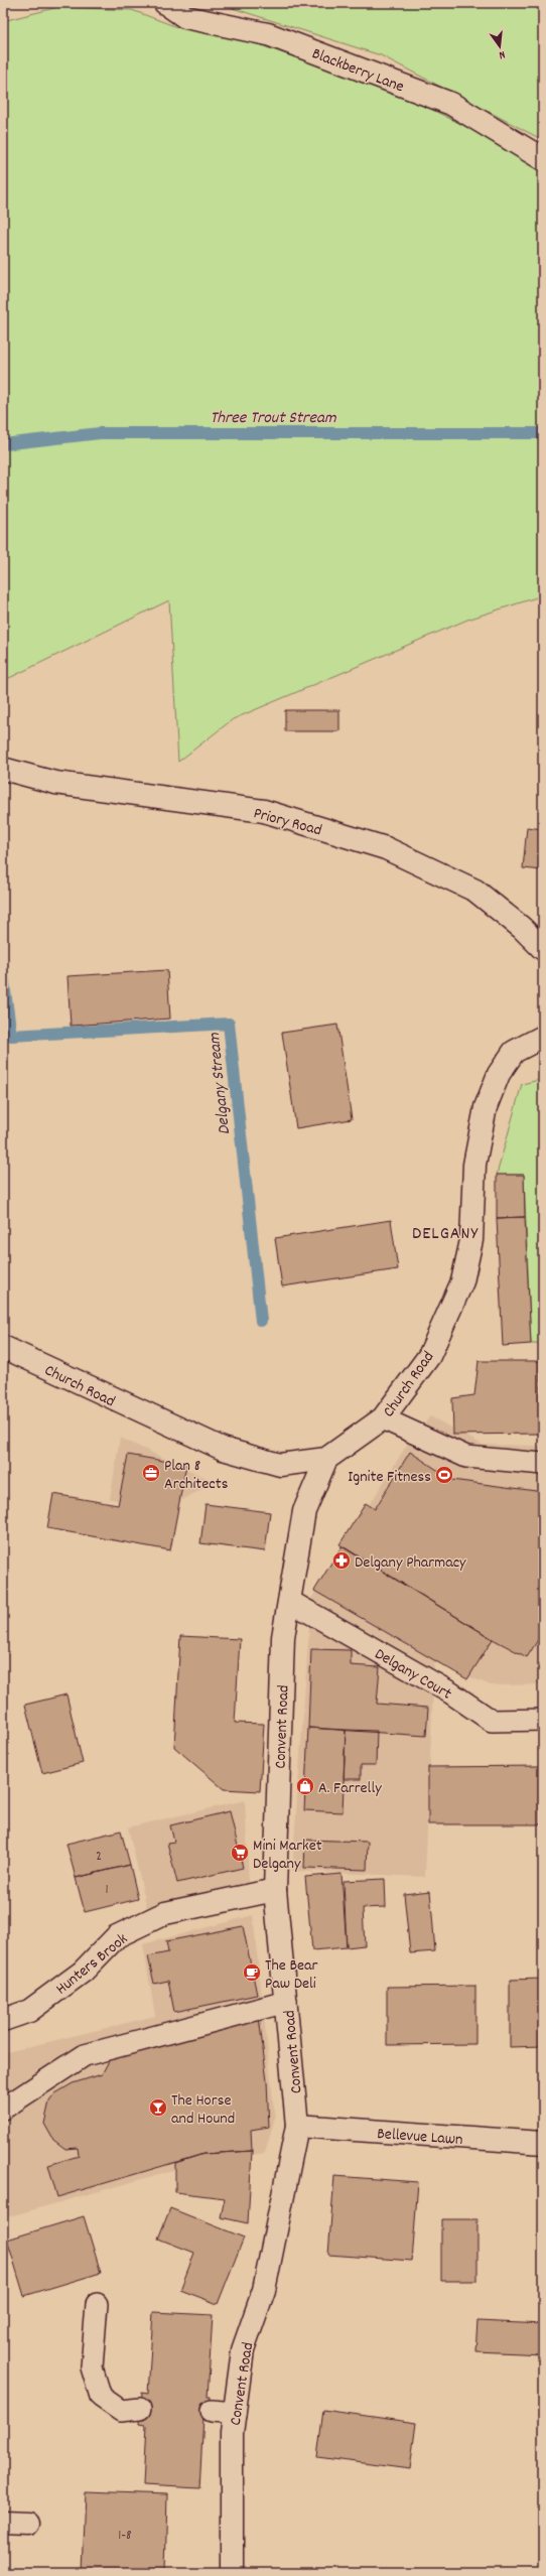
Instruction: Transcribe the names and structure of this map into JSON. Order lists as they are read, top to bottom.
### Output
{
  "streets": {
    "street": [
      "Blackberry Lane",
      "Priory Road",
      "Church Road",
      "Convent Road",
      "Hunters Brook",
      "Bellevue Lawn"
    ],
    "lane": ["Delgany Court"]
  },
  "crossings": [
    ["Church Road", "Convent Road"],
    ["Delgany Court", "Convent Road"],
    ["Convent Road", "Hunters Brook"],
    ["Convent Road", "Bellevue Lawn"]
  ],
  "districts": ["DELGANY"],
  "water": ["Three Trout Stream", "Delgany Stream"],
  "places": {
    "office": ["Plan 8 Architects"],
    "sports": ["Ignite Fitness"],
    "pharmacy": ["Delgany Pharmacy"],
    "shop": ["A. Farrelly"],
    "supermarket": ["Mini Market Delgany"],
    "cafe": ["The Bear Paw Deli"],
    "bar": ["The Horse and Hound"]
  },
  "house_numbers": ["2", "1", "1-8"],
  "north": "bottom"
}
